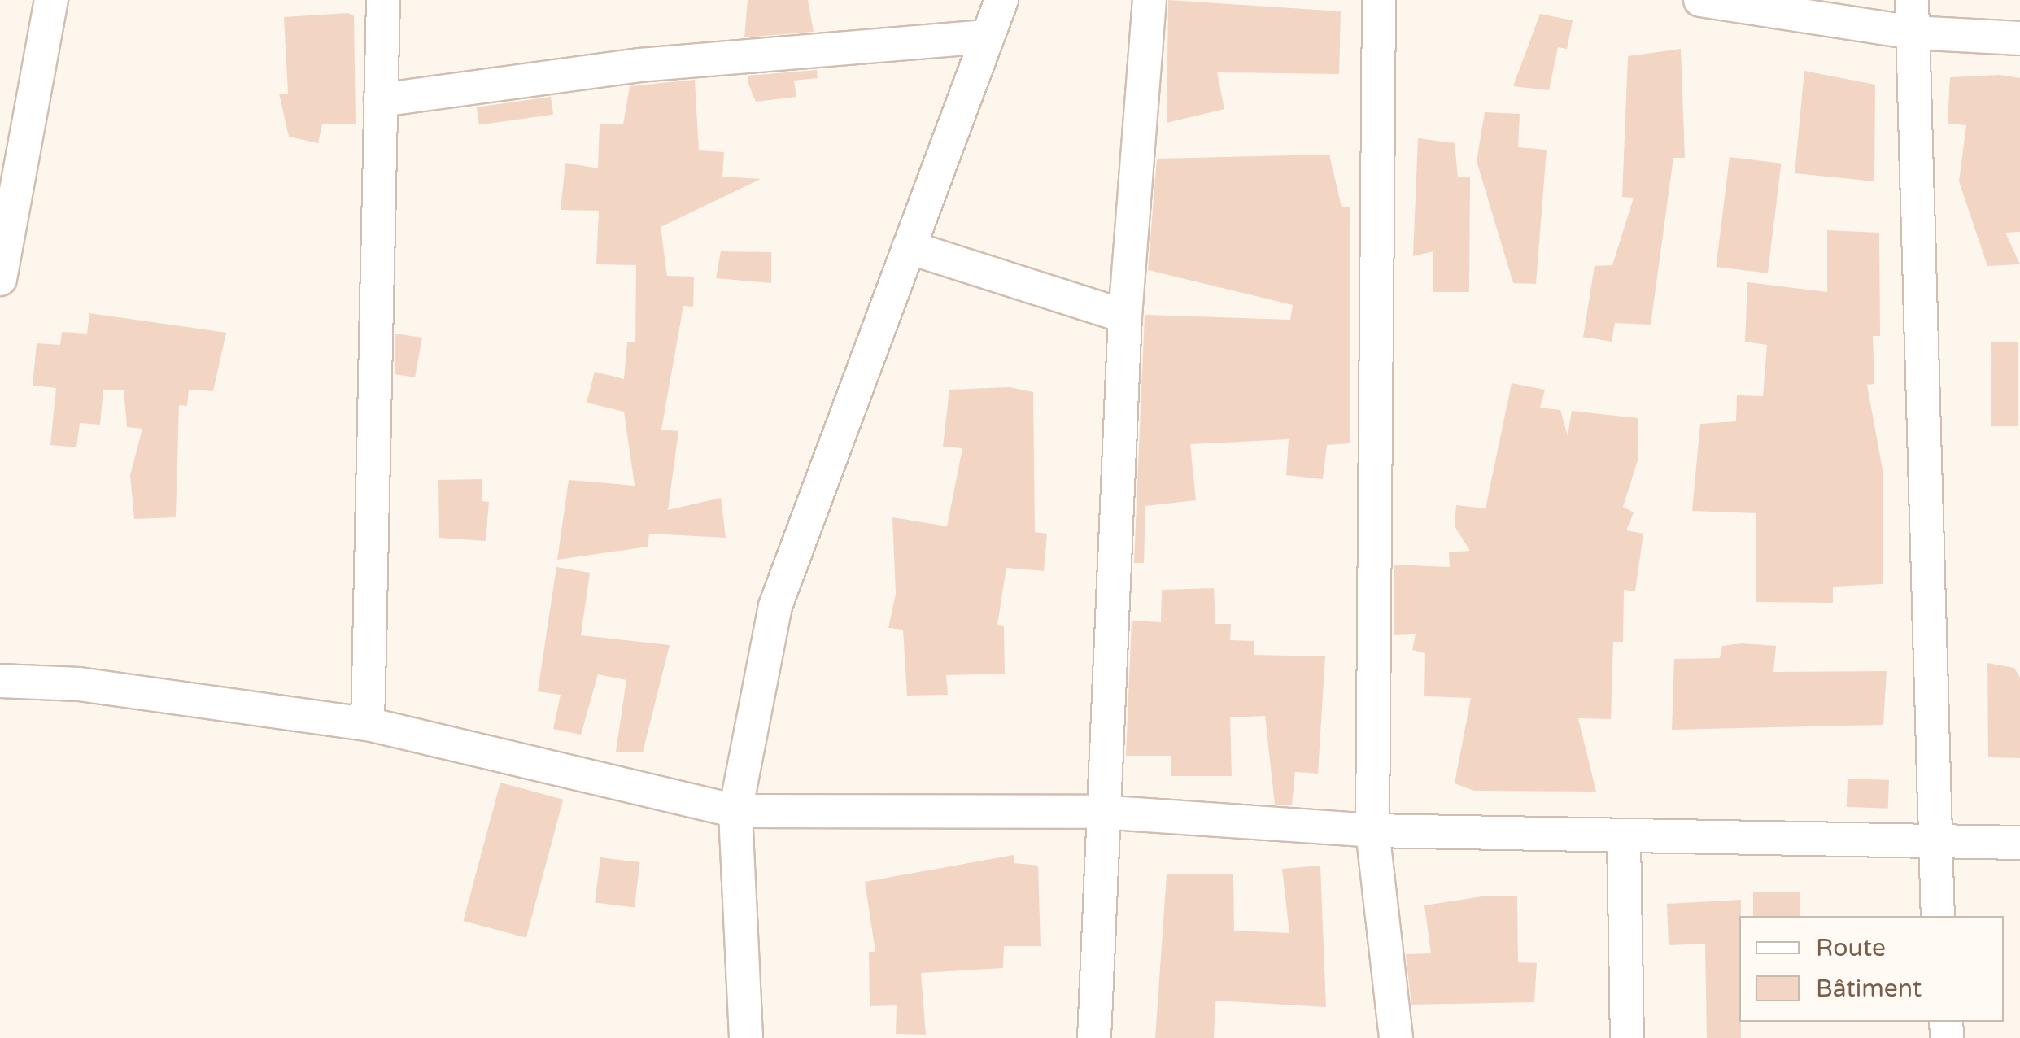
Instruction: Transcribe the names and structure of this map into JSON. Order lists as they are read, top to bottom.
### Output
{
  "legend": ["Route", "Bâtiment"]
}
